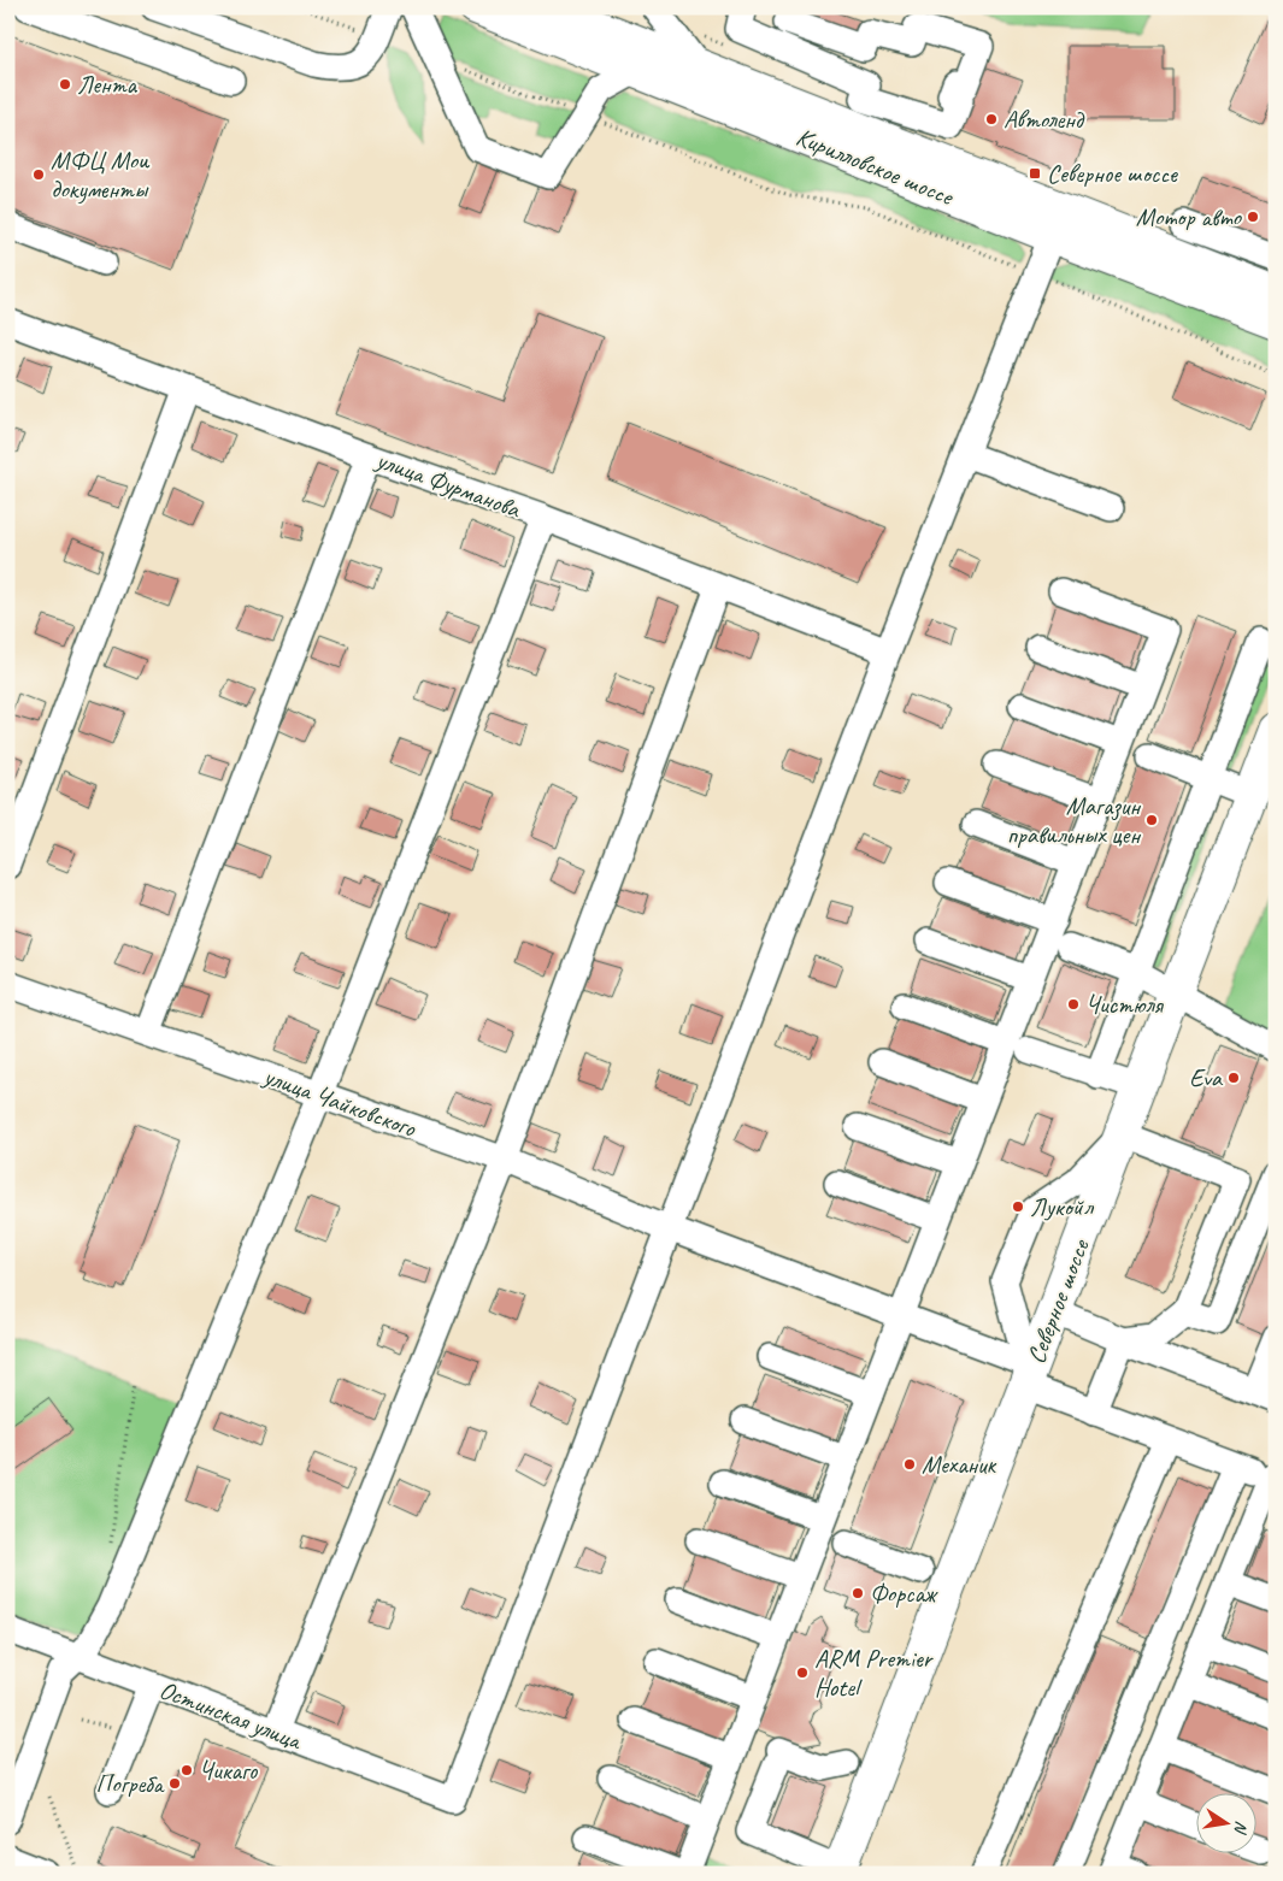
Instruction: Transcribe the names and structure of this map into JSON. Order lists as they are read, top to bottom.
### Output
{
  "streets": {
    "main road": ["Кирилловское шоссе", "Северное шоссе"],
    "street": ["улица Фурманова", "улица Чайковского", "Остинская улица"]
  },
  "crossings": [
    ["улица Чайковского", "Северное шоссе"],
    ["улица Чайковского", "Остинская улица"]
  ],
  "places": {
    "other": [
      "Лента",
      "Автоленд",
      "МФЦ Мои документы",
      "Мотор авто",
      "Магазин правильных цен",
      "Чистюля",
      "Eva",
      "Лукойл",
      "Механик",
      "Форсаж",
      "ARM Premier Hotel",
      "Чикаго",
      "Погреба"
    ],
    "transit": ["Северное шоссе"]
  },
  "north": "right"
}
